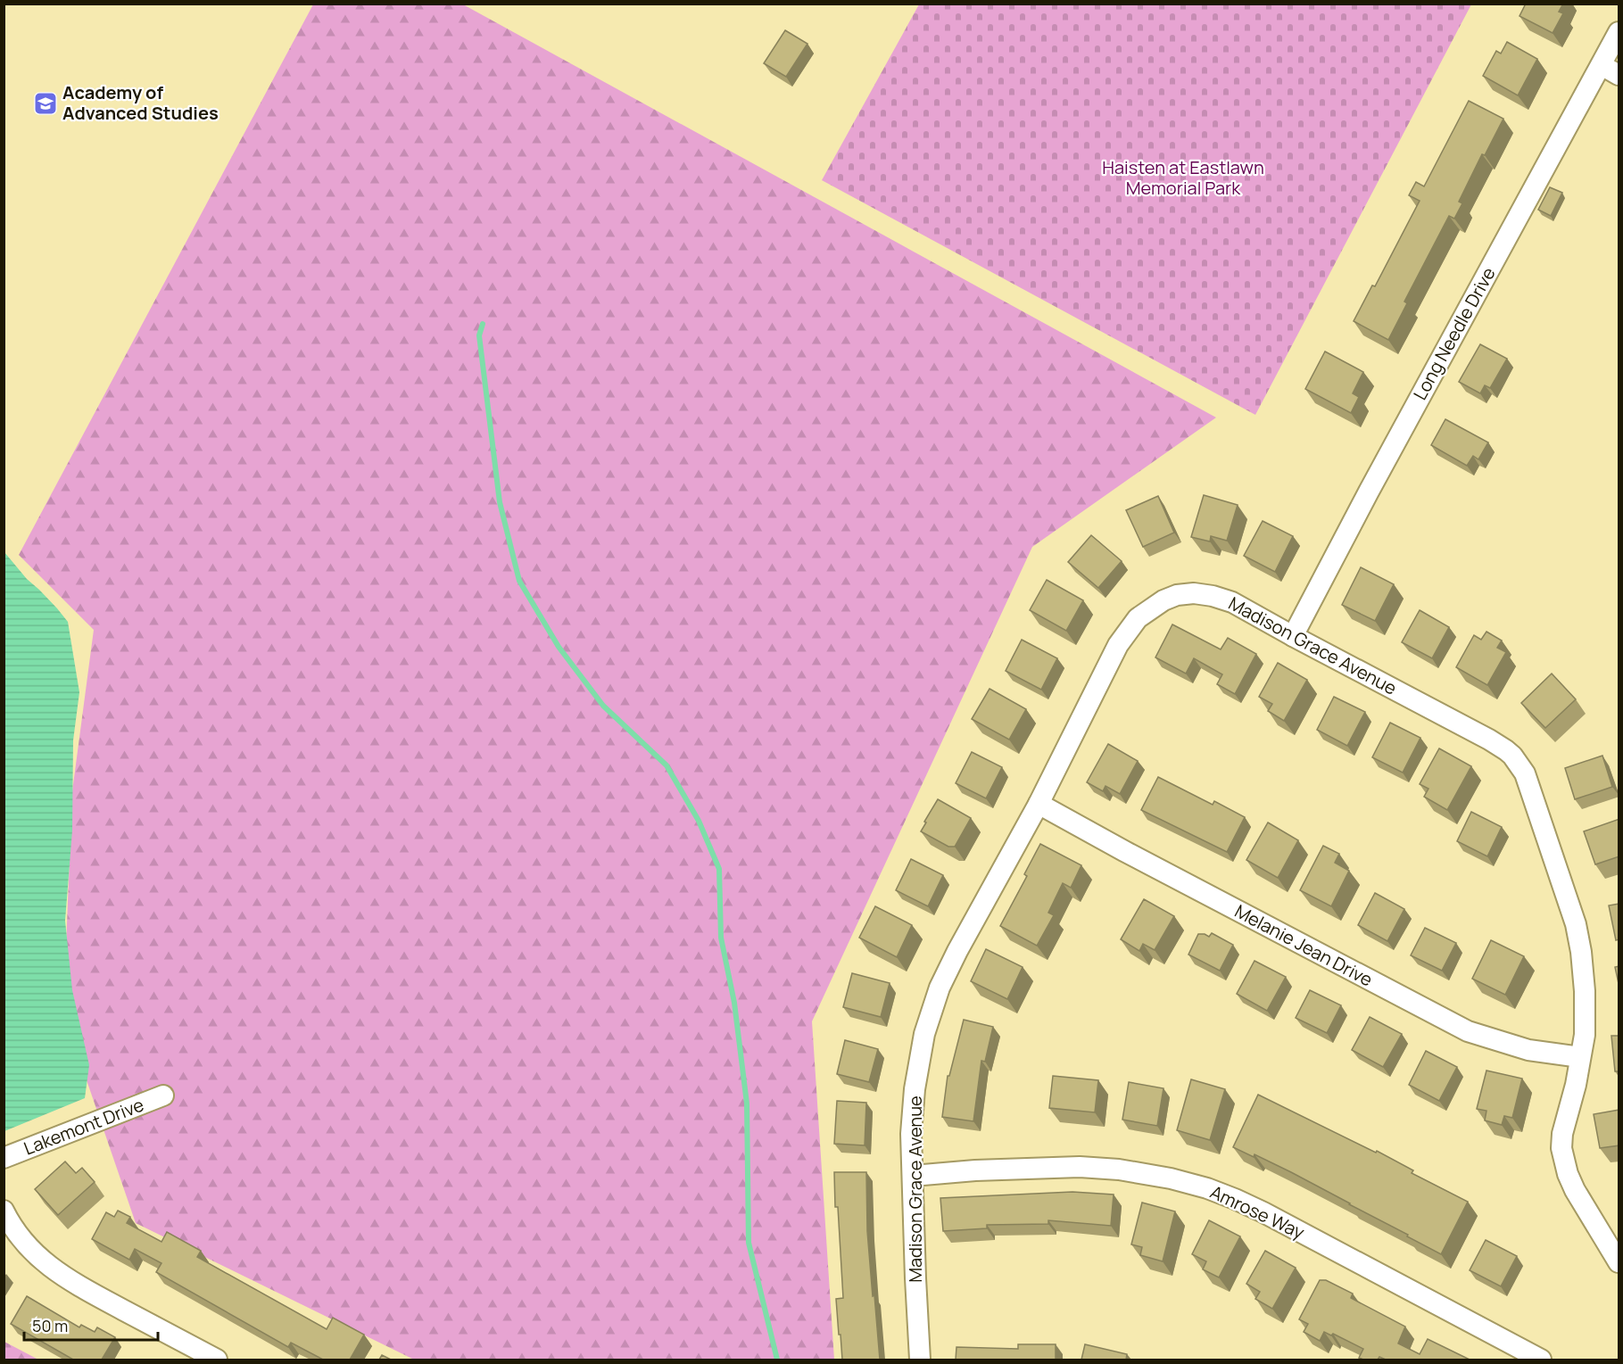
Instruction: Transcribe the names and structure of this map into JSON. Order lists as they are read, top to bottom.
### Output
{
  "streets": {
    "street": [
      "Long Needle Drive",
      "Madison Grace Avenue",
      "Melanie Jean Drive",
      "Lakemont Drive",
      "Amrose Way"
    ]
  },
  "crossings": [
    ["Long Needle Drive", "Madison Grace Avenue"],
    ["Madison Grace Avenue", "Melanie Jean Drive"],
    ["Madison Grace Avenue", "Amrose Way"]
  ],
  "parks": ["Haisten at Eastlawn Memorial Park"],
  "places": {
    "school or university": ["Academy of Advanced Studies"]
  },
  "scale_bar": "50 m"
}
